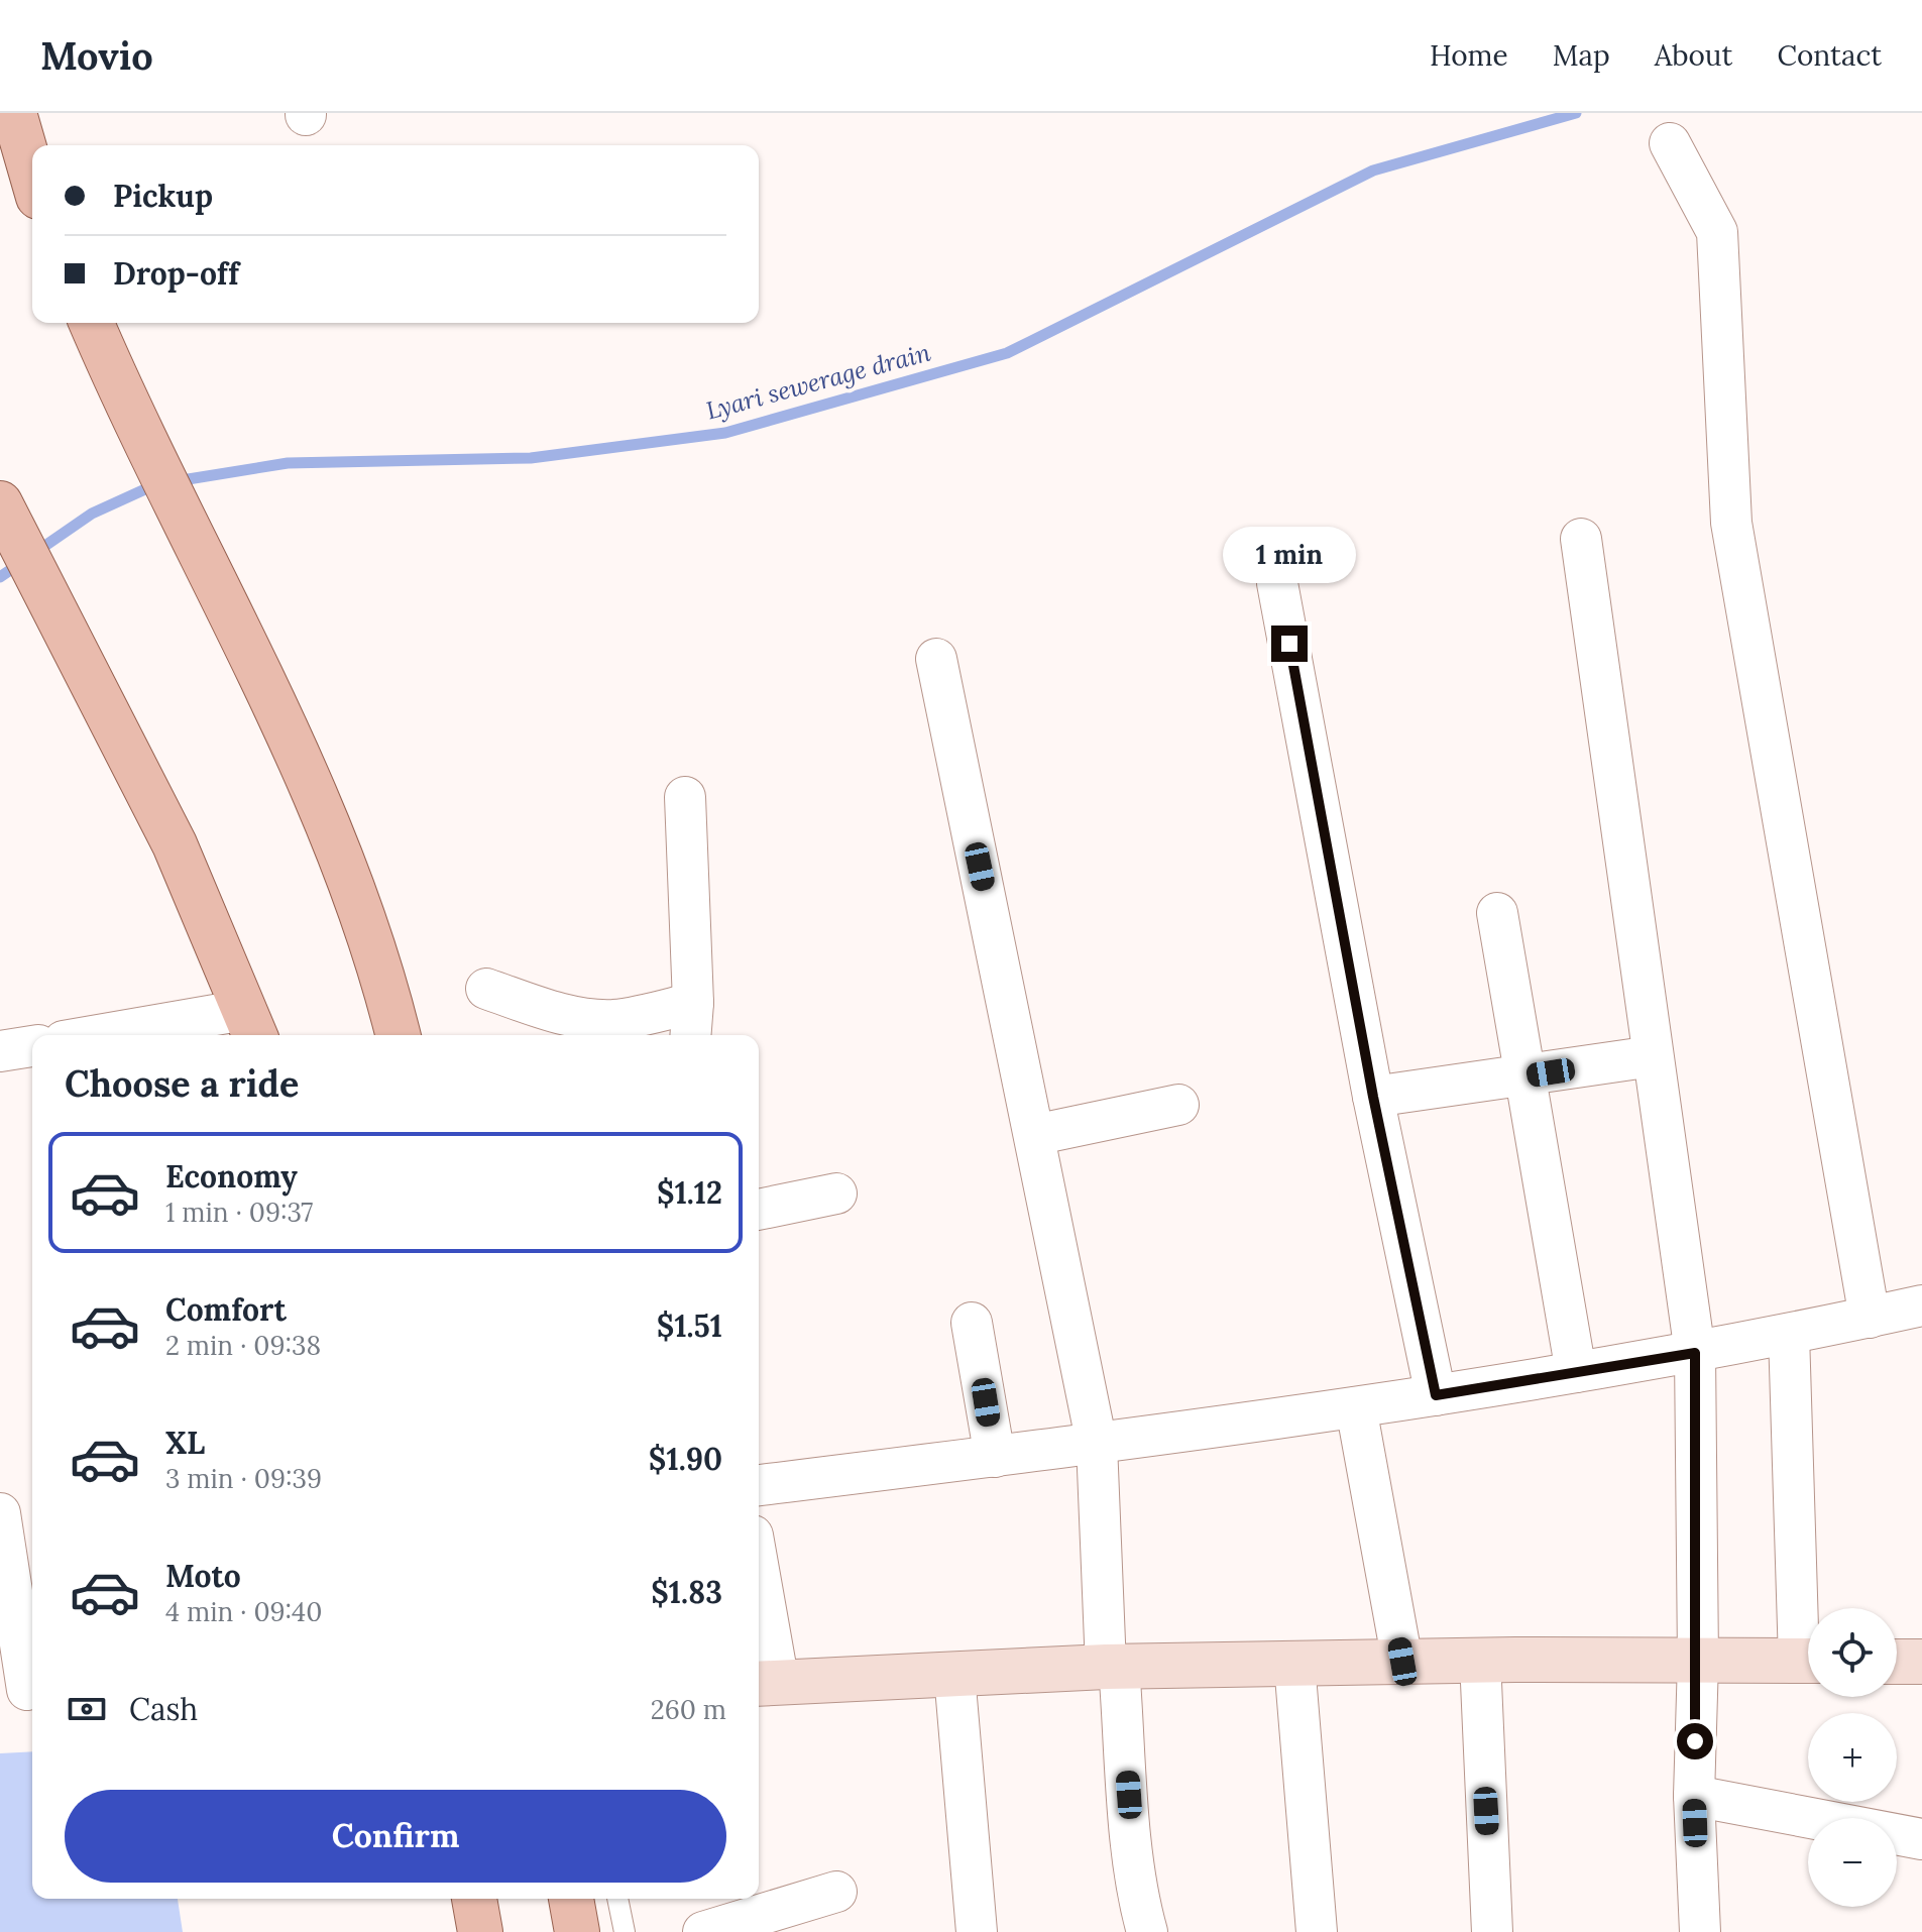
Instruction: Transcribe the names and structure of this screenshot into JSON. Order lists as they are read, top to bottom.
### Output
{
  "water": ["Lyari sewerage drain"],
  "page": {
    "header": "Movio",
    "nav": [
      "Home",
      "Map",
      "About",
      "Contact"
    ],
    "banner": ["Pickup", "Drop-off"],
    "bubble": "1 min",
    "heading": "Choose a ride",
    "list": [
      {
        "name": "Economy",
        "note": "1 min · 09:37",
        "value": "$1.12"
      },
      {
        "name": "Comfort",
        "note": "2 min · 09:38",
        "value": "$1.51"
      },
      {
        "name": "XL",
        "note": "3 min · 09:39",
        "value": "$1.90"
      },
      {
        "name": "Moto",
        "note": "4 min · 09:40",
        "value": "$1.83"
      }
    ],
    "map_buttons": ["+", "−"],
    "pay": ["Cash", "260 m"],
    "buttons": "Confirm"
  }
}
